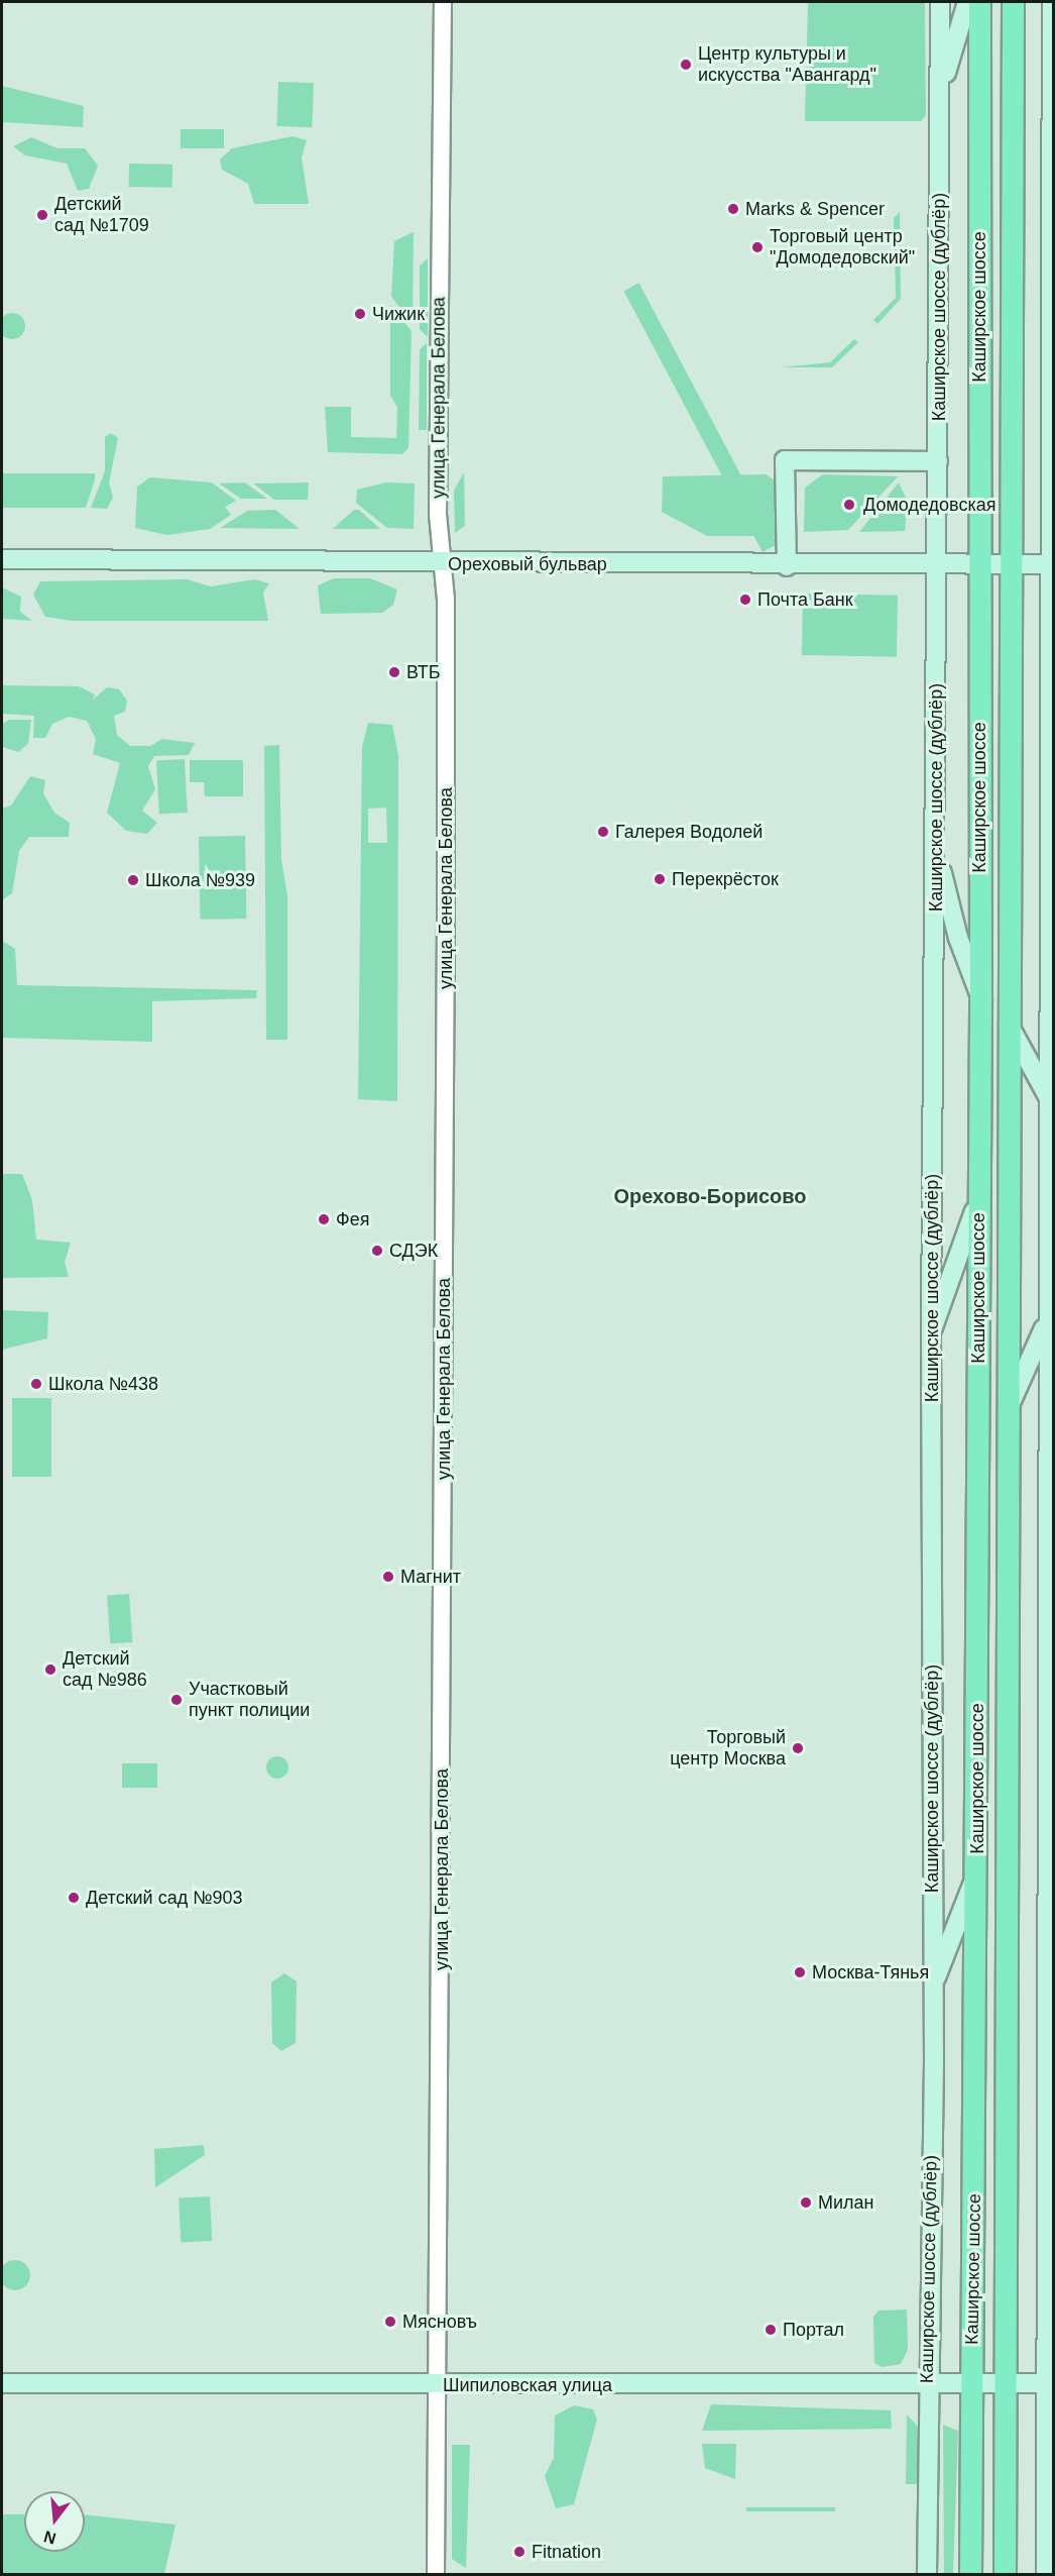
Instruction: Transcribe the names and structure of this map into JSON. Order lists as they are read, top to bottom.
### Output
{
  "streets": {
    "main road": [
      "Каширское шоссе (дублёр)",
      "Каширское шоссе",
      "Ореховый бульвар",
      "Шипиловская улица"
    ],
    "street": ["улица Генерала Белова"]
  },
  "crossings": [
    ["Каширское шоссе (дублёр)", "Ореховый бульвар"],
    ["Каширское шоссе (дублёр)", "Шипиловская улица"],
    ["Каширское шоссе", "Ореховый бульвар"],
    ["Каширское шоссе", "Шипиловская улица"],
    ["улица Генерала Белова", "Ореховый бульвар"],
    ["улица Генерала Белова", "Шипиловская улица"]
  ],
  "districts": ["Орехово-Борисово"],
  "places": [
    "Центр культуры и искусства \"Авангард\"",
    "Marks & Spencer",
    "Детский сад №1709",
    "Торговый центр \"Домодедовский\"",
    "Чижик",
    "Домодедовская",
    "Почта Банк",
    "ВТБ",
    "Галерея Водолей",
    "Перекрёсток",
    "Школа №939",
    "Фея",
    "СДЭК",
    "Школа №438",
    "Магнит",
    "Детский сад №986",
    "Участковый пункт полиции",
    "Торговый центр Москва",
    "Детский сад №903",
    "Москва-Тянья",
    "Милан",
    "Мясновъ",
    "Портал",
    "Fitnation"
  ],
  "north": "bottom"
}
